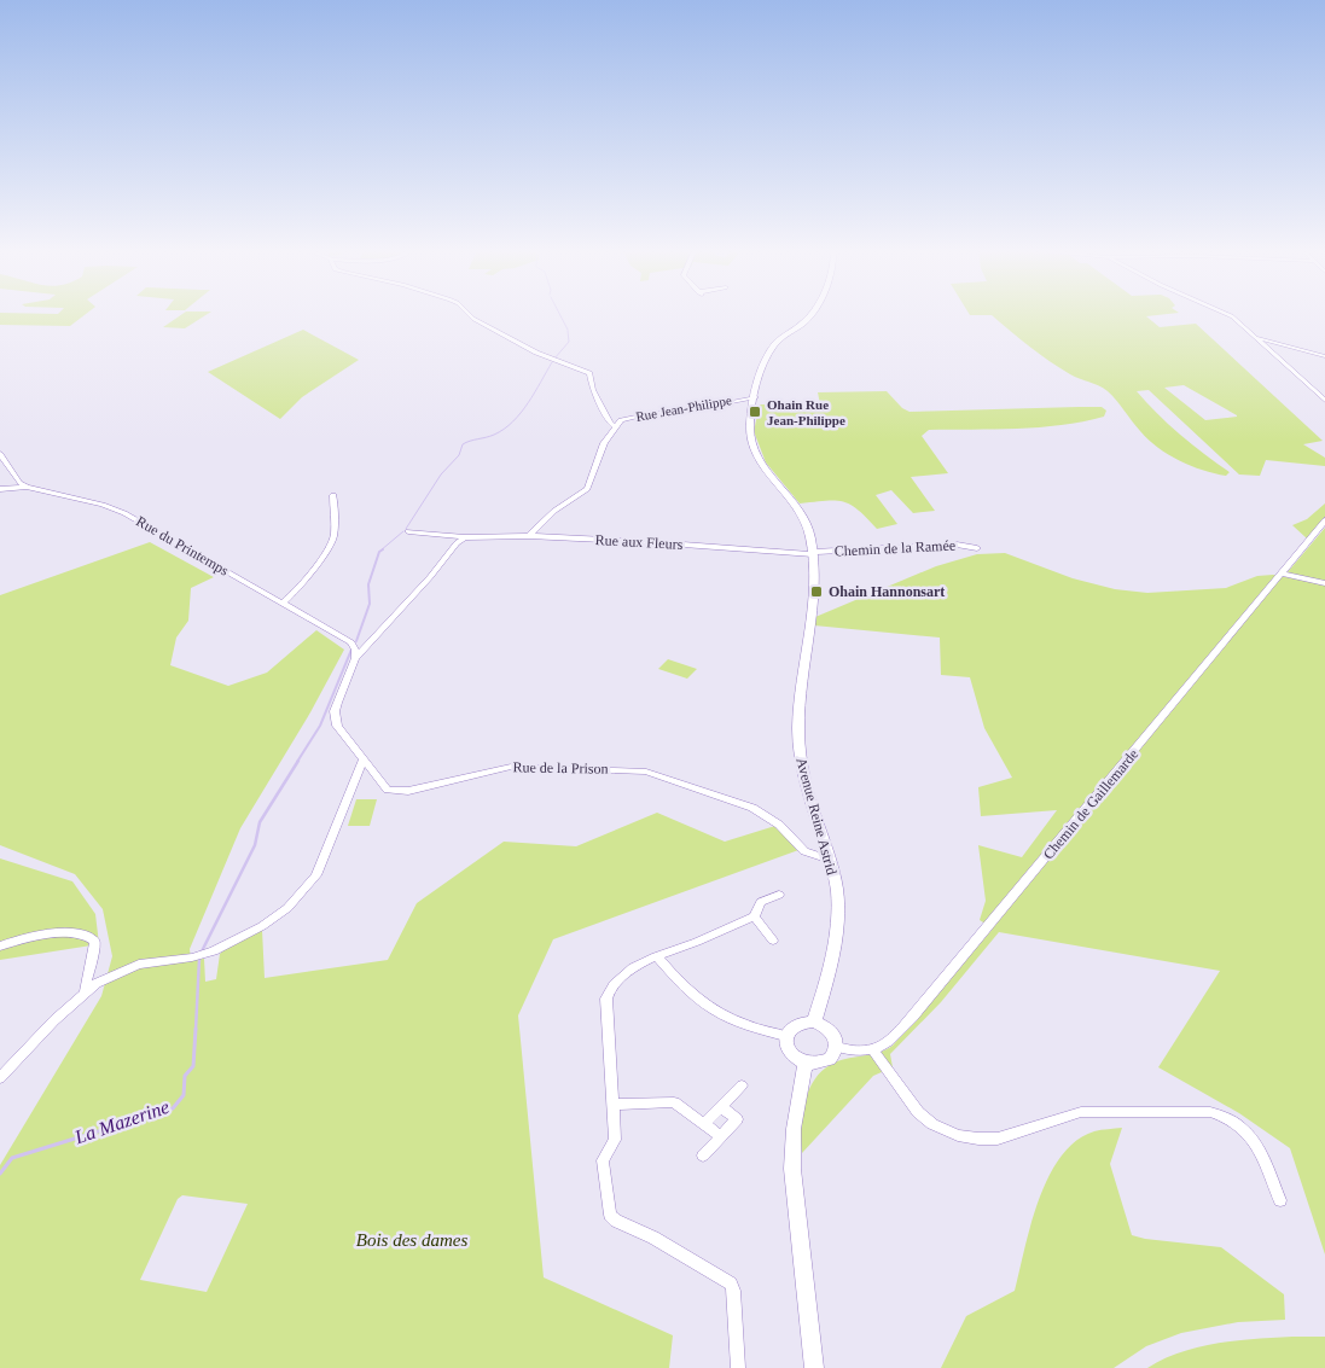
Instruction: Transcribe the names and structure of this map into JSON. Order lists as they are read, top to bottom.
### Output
{
  "streets": {
    "main road": ["Avenue Reine Astrid"],
    "street": [
      "Rue Jean-Philippe",
      "Rue aux Fleurs",
      "Rue du Printemps",
      "Chemin de la Ramée",
      "Rue de la Prison",
      "Chemin de Gaillemarde"
    ]
  },
  "crossings": [
    ["Rue Jean-Philippe", "Rue aux Fleurs"],
    ["Rue Jean-Philippe", "Avenue Reine Astrid"],
    ["Rue aux Fleurs", "Chemin de la Ramée"],
    ["Rue aux Fleurs", "Avenue Reine Astrid"],
    ["Rue du Printemps", "Rue de la Prison"],
    ["Chemin de la Ramée", "Avenue Reine Astrid"],
    ["Rue de la Prison", "Avenue Reine Astrid"]
  ],
  "water": ["La Mazerine"],
  "parks": ["Bois des dames"],
  "places": {
    "transit": ["Ohain Rue Jean-Philippe", "Ohain Hannonsart"]
  }
}
